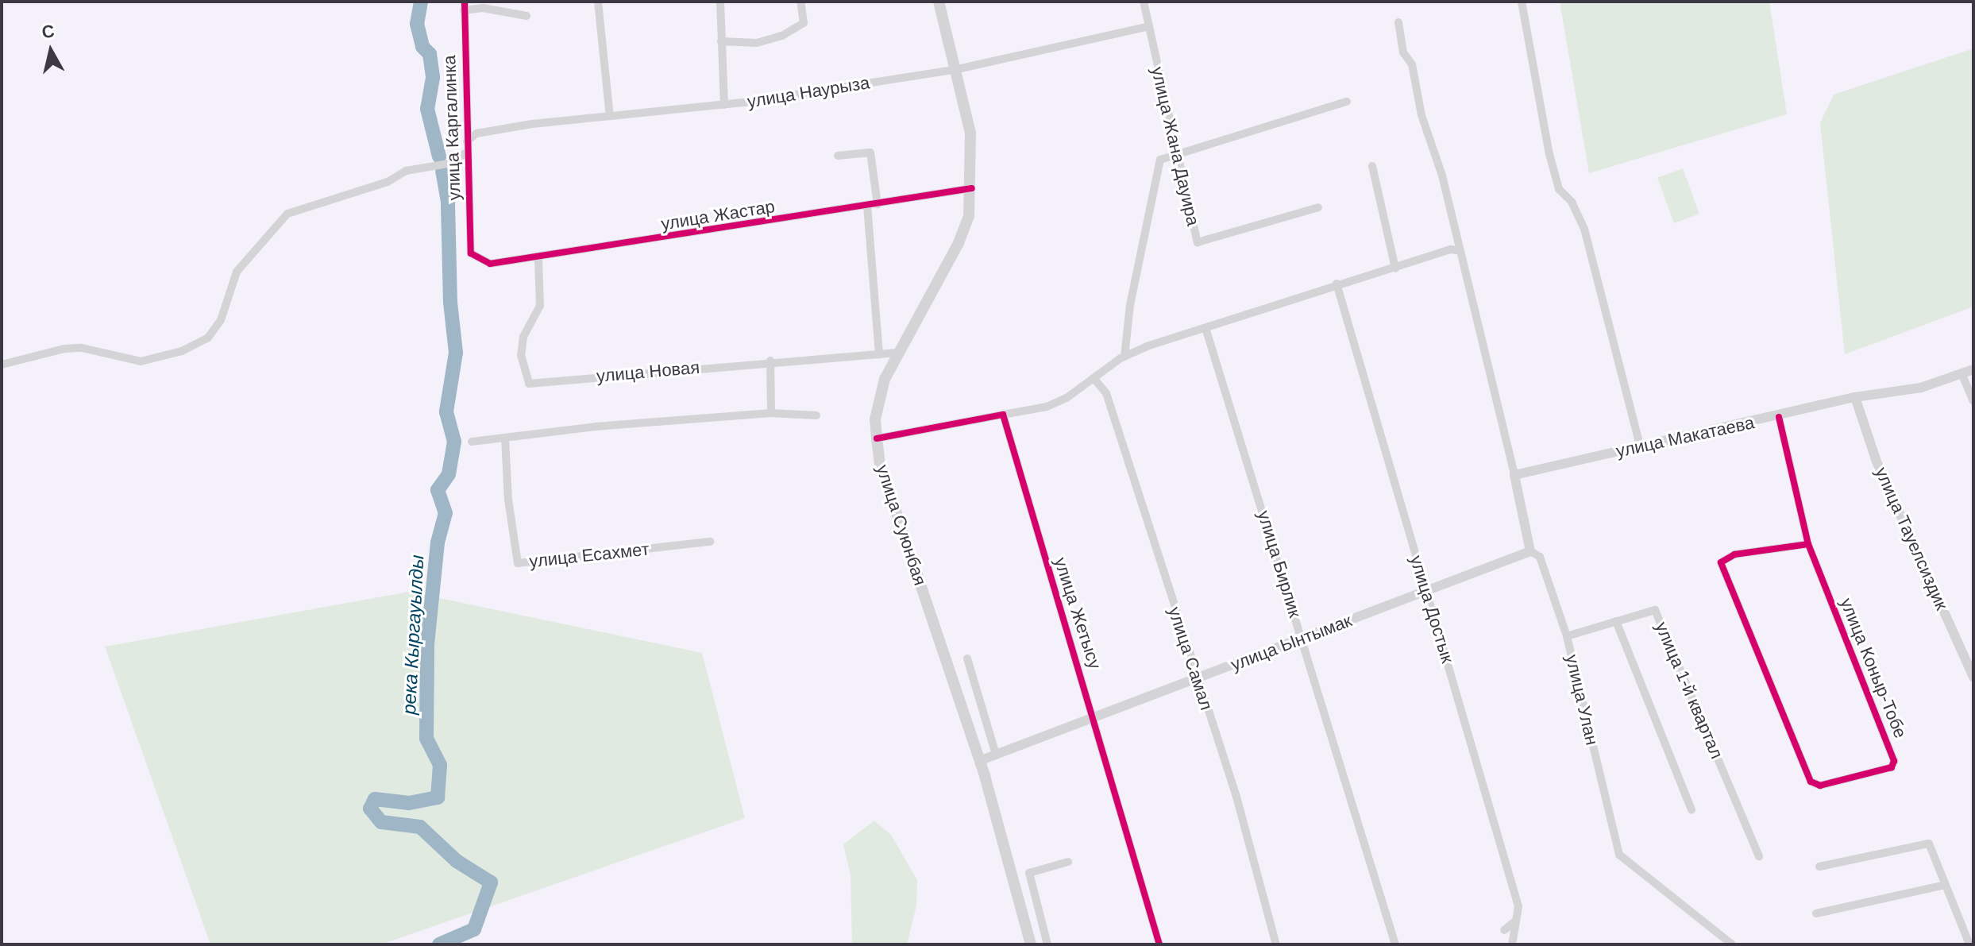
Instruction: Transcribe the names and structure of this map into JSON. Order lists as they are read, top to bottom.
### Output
{
  "streets": {
    "main road": ["улица Суюнбая"],
    "street": [
      "улица Наурыза",
      "улица Каргалинка",
      "улица Жана Дауира",
      "улица Жастар",
      "улица Новая",
      "улица Макатаева",
      "улица Тауелсиздик",
      "улица Есахмет",
      "улица Бирлик",
      "улица Достык",
      "улица Жетысу",
      "улица Ынтымак",
      "улица Самал",
      "улица Коныр-Тобе",
      "улица 1-й квартал",
      "улица Улан"
    ]
  },
  "crossings": [
    ["улица Наурыза", "улица Каргалинка"],
    ["улица Наурыза", "улица Жана Дауира"],
    ["улица Наурыза", "улица Суюнбая"],
    ["улица Каргалинка", "улица Жастар"],
    ["улица Жастар", "улица Новая"],
    ["улица Жастар", "улица Суюнбая"],
    ["улица Новая", "улица Суюнбая"],
    ["улица Макатаева", "улица Тауелсиздик"],
    ["улица Макатаева", "улица Коныр-Тобе"],
    ["улица Суюнбая", "улица Ынтымак"],
    ["улица Бирлик", "улица Ынтымак"],
    ["улица Достык", "улица Ынтымак"],
    ["улица Жетысу", "улица Ынтымак"],
    ["улица Ынтымак", "улица Самал"],
    ["улица Ынтымак", "улица Улан"],
    ["улица 1-й квартал", "улица Улан"]
  ],
  "water": ["река Кыргауылды"],
  "north": "top"
}
